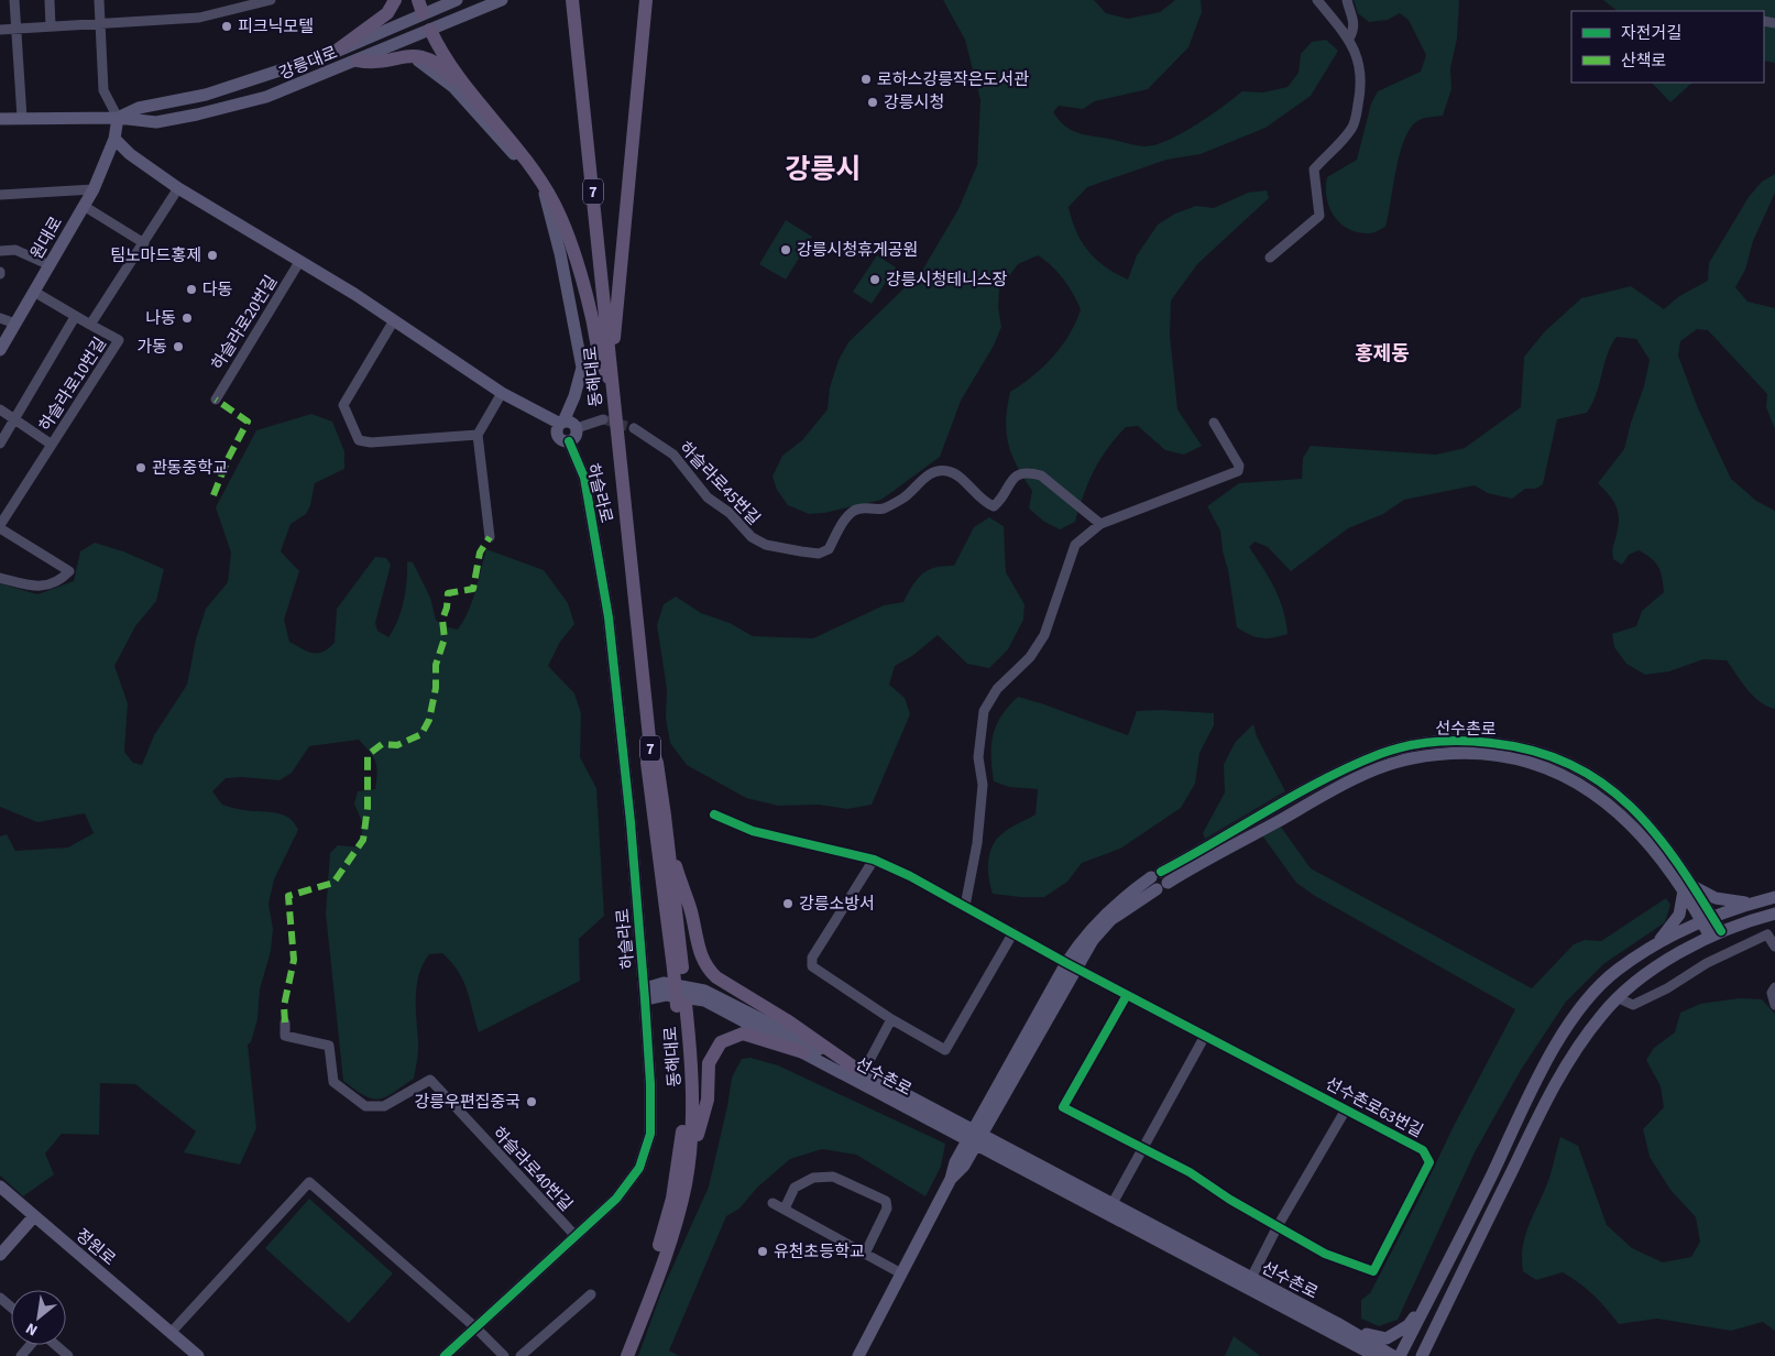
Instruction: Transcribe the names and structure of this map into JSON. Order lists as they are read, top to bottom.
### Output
{
  "streets": {
    "main road": ["7", "동해대로"],
    "street": [
      "강릉대로",
      "원대로",
      "하슬라로20번길",
      "하슬라로10번길",
      "하슬라로45번길",
      "하슬라로",
      "선수촌로",
      "선수촌로63번길",
      "하슬라로40번길",
      "정원로"
    ]
  },
  "crossings": [
    ["강릉대로", "원대로"],
    ["하슬라로", "선수촌로"],
    ["하슬라로", "하슬라로40번길"],
    ["선수촌로", "선수촌로63번길"]
  ],
  "districts": ["강릉시", "홍제동"],
  "places": [
    "피크닉모텔",
    "로하스강릉작은도서관",
    "강릉시청",
    "강릉시청휴게공원",
    "팀노마드홍제",
    "강릉시청테니스장",
    "다동",
    "나동",
    "가동",
    "관동중학교",
    "강릉소방서",
    "강릉우편집중국",
    "유천초등학교"
  ],
  "legend": ["자전거길", "산책로"],
  "north": "bottom left"
}
